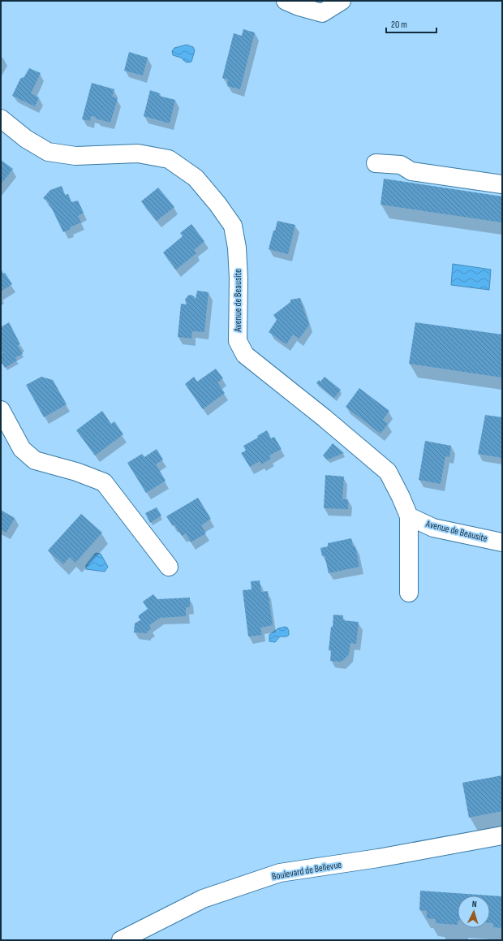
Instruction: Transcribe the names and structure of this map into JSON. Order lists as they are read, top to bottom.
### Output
{
  "streets": {
    "street": ["Avenue de Beausite", "Boulevard de Bellevue"]
  },
  "scale_bar": "20 m",
  "north": "top"
}
